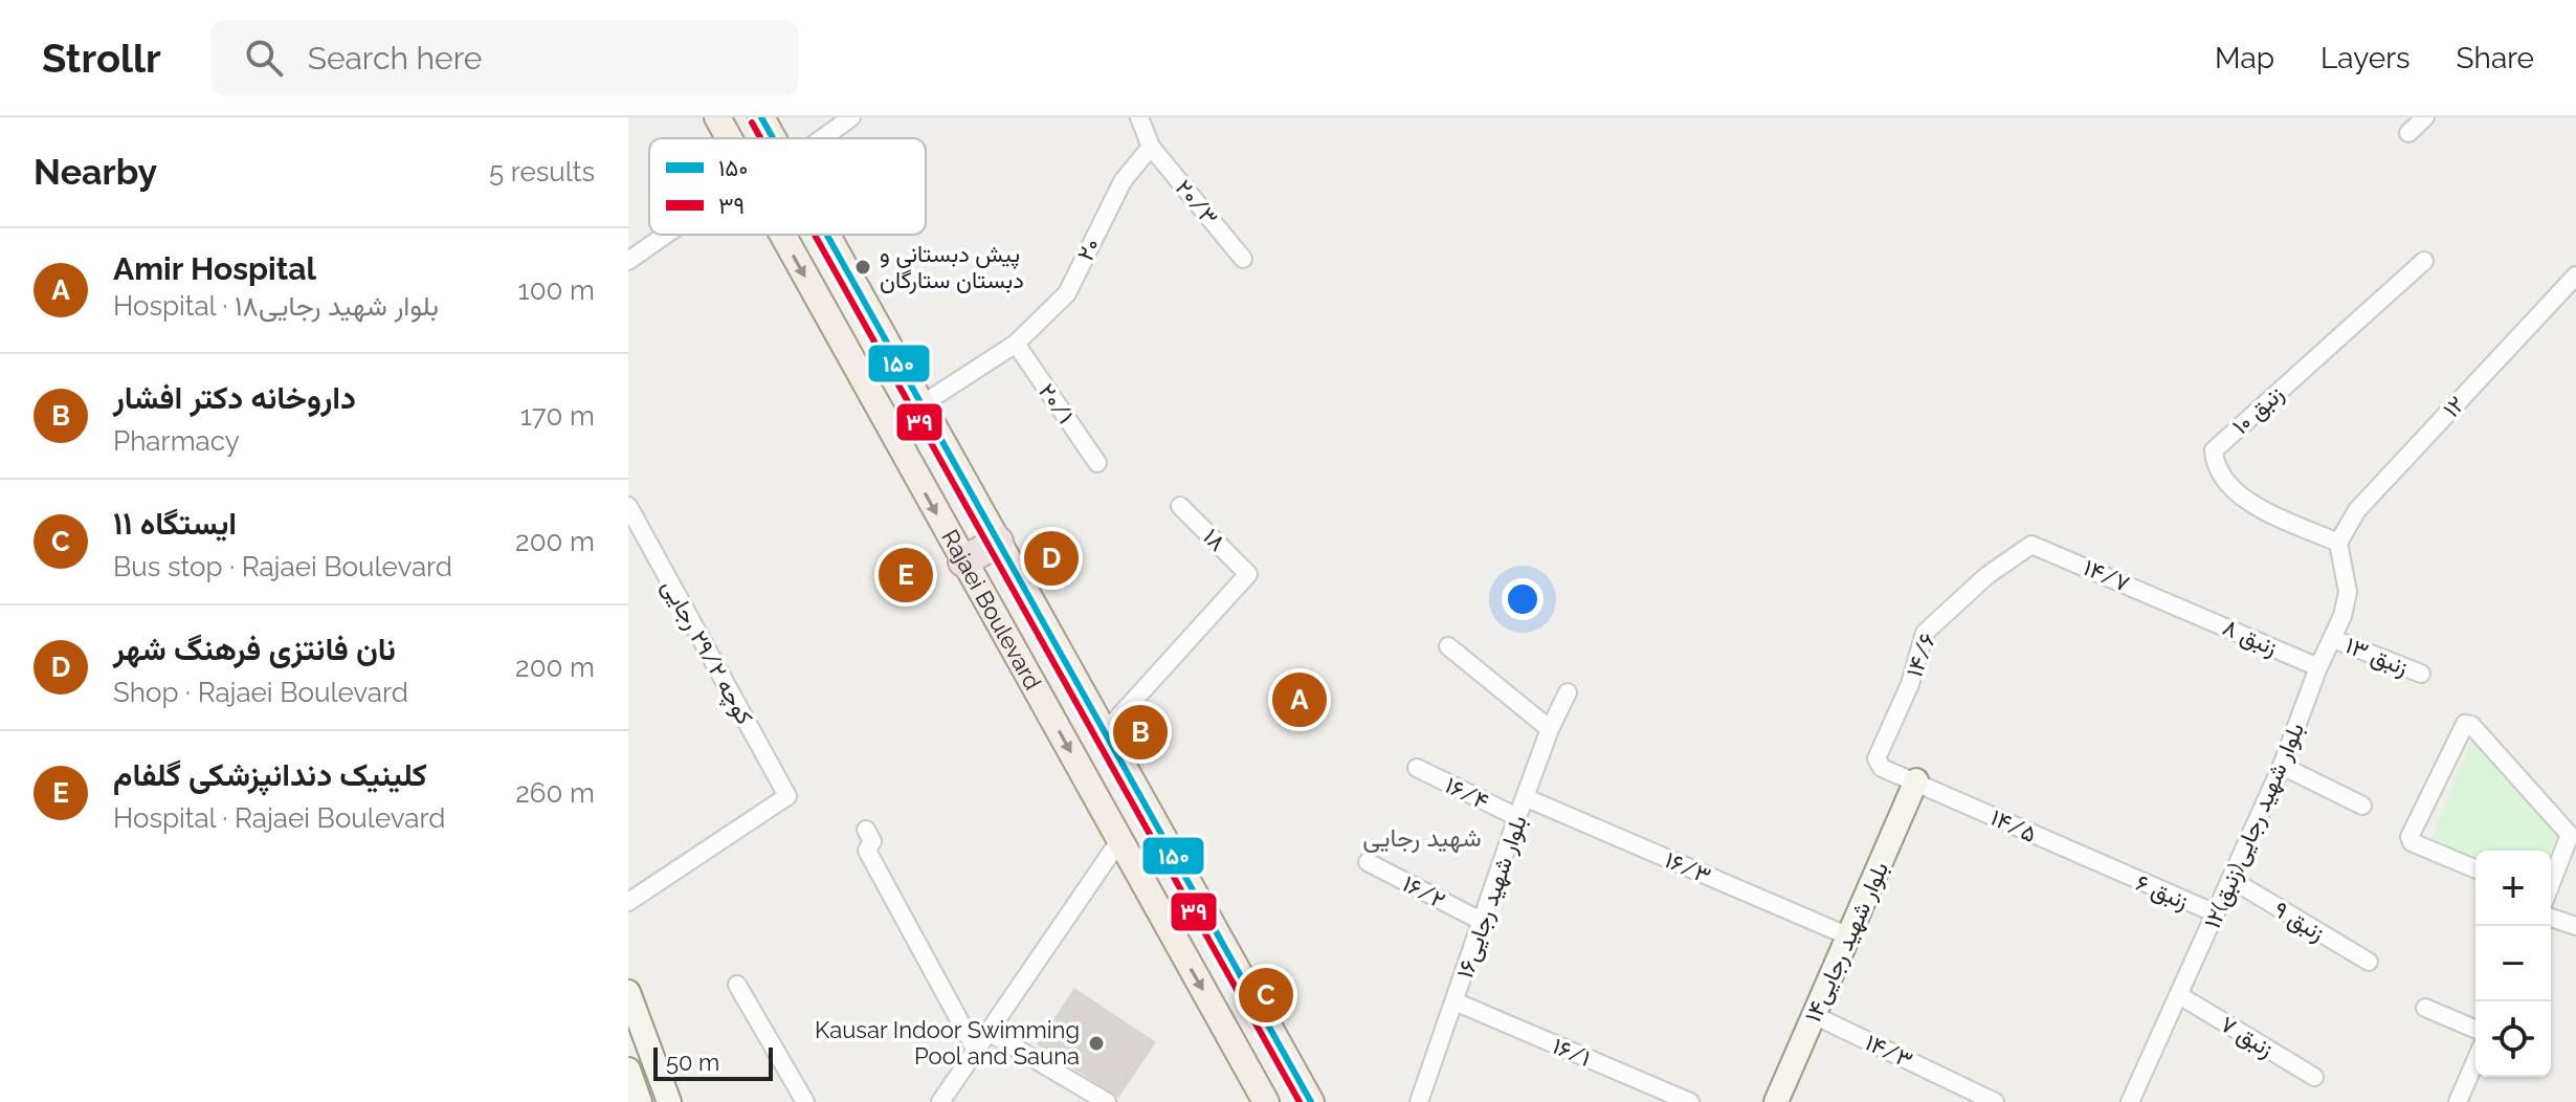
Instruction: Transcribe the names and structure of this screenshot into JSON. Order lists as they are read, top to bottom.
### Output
{
  "streets": {
    "main road": ["Rajaei Boulevard"],
    "street": [
      "۲۰/۳",
      "۲۰",
      "۲۰/۱",
      "۱۲",
      "زنبق ۱۰",
      "۱۸",
      "۱۴/۷",
      "زنبق ۸",
      "کوچه ۲۹/۲ رجایی",
      "۱۴/۶",
      "زنبق ۱۳",
      "۱۶/۴",
      "۱۴/۵",
      "۱۲بلوار شهید رجایی(زنبق)",
      "۱۶/۳",
      "۱۶/۲",
      "زنبق ۶",
      "بلوار شهید رجایی۱۶",
      "زنبق ۹",
      "بلوار شهید رجایی۱۴",
      "زنبق ۷",
      "۱۴/۳",
      "۱۶/۱"
    ]
  },
  "crossings": [
    ["۲۰/۳", "۲۰"],
    ["۲۰", "۲۰/۱"],
    ["۲۰", "Rajaei Boulevard"],
    ["۱۲", "زنبق ۱۰"],
    ["۱۲", "۱۲بلوار شهید رجایی(زنبق)"],
    ["زنبق ۱۰", "۱۲بلوار شهید رجایی(زنبق)"],
    ["۱۸", "Rajaei Boulevard"],
    ["۱۴/۷", "زنبق ۸"],
    ["۱۴/۷", "۱۴/۶"],
    ["زنبق ۸", "۱۲بلوار شهید رجایی(زنبق)"],
    ["۱۴/۶", "۱۴/۵"],
    ["۱۴/۶", "بلوار شهید رجایی۱۴"],
    ["زنبق ۱۳", "۱۲بلوار شهید رجایی(زنبق)"],
    ["۱۶/۴", "بلوار شهید رجایی۱۶"],
    ["۱۴/۵", "زنبق ۶"],
    ["۱۴/۵", "بلوار شهید رجایی۱۴"],
    ["۱۲بلوار شهید رجایی(زنبق)", "زنبق ۶"],
    ["۱۲بلوار شهید رجایی(زنبق)", "زنبق ۹"],
    ["۱۲بلوار شهید رجایی(زنبق)", "زنبق ۷"],
    ["۱۶/۳", "بلوار شهید رجایی۱۶"],
    ["۱۶/۳", "بلوار شهید رجایی۱۴"],
    ["۱۶/۲", "بلوار شهید رجایی۱۶"],
    ["بلوار شهید رجایی۱۶", "۱۶/۱"],
    ["بلوار شهید رجایی۱۴", "۱۴/۳"]
  ],
  "districts": ["شهید رجایی"],
  "places": ["پیش دبستانی و دبستان ستارگان", "Kausar Indoor Swimming Pool and Sauna"],
  "lines": ["transit line ۱۵۰", "transit line ۳۹"],
  "legend": ["۱۵۰", "۳۹"],
  "scale_bar": "50 m",
  "page": {
    "header": "Strollr",
    "search": "Search here",
    "nav": ["Map", "Layers", "Share"],
    "heading": ["Nearby", "5 results"],
    "list": [
      {
        "mark": "A",
        "name": "Amir Hospital",
        "note": "Hospital · بلوار شهید رجایی۱۸",
        "value": "100 m"
      },
      {
        "mark": "B",
        "name": "داروخانه دکتر افشار",
        "note": "Pharmacy",
        "value": "170 m"
      },
      {
        "mark": "C",
        "name": "ایستگاه ۱۱",
        "note": "Bus stop · Rajaei Boulevard",
        "value": "200 m"
      },
      {
        "mark": "D",
        "name": "نان فانتزی فرهنگ شهر",
        "note": "Shop · Rajaei Boulevard",
        "value": "200 m"
      },
      {
        "mark": "E",
        "name": "کلینیک دندانپزشکی گلفام",
        "note": "Hospital · Rajaei Boulevard",
        "value": "260 m"
      }
    ],
    "pins": [
      "D",
      "E",
      "A",
      "B",
      "C"
    ],
    "map_buttons": ["+", "−"],
    "scale": "50 m"
  }
}
